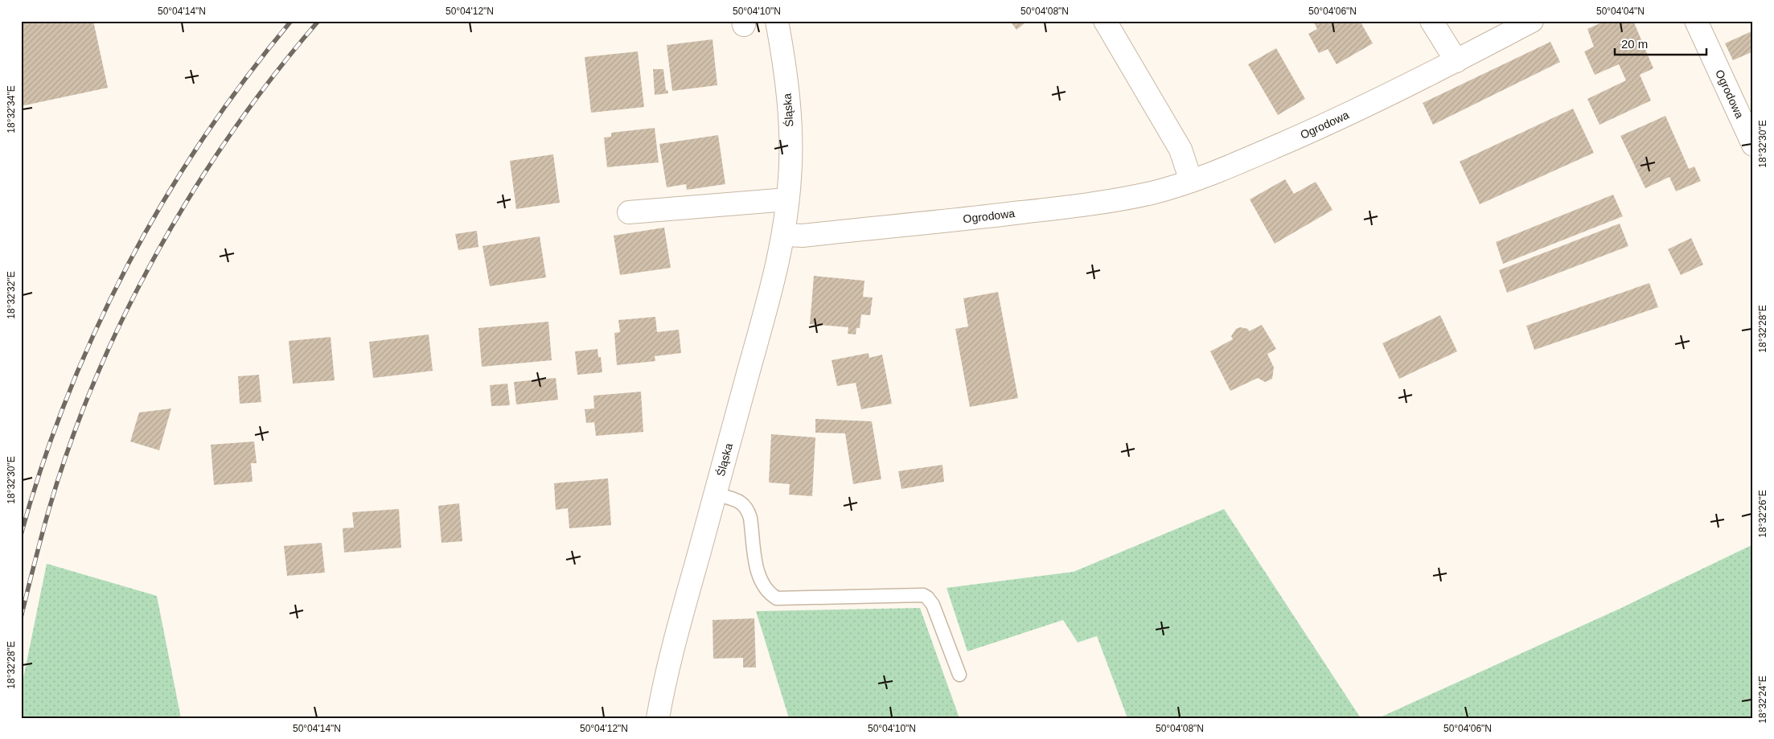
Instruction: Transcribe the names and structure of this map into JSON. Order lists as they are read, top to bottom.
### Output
{
  "streets": {
    "street": ["Ogrodowa", "Śląska"]
  },
  "crossings": [
    ["Ogrodowa", "Śląska"]
  ],
  "scale_bar": "20 m",
  "coordinates": [
    "50°04'14\"N",
    "50°04'12\"N",
    "50°04'10\"N",
    "50°04'08\"N",
    "50°04'06\"N",
    "50°04'04\"N",
    "18°32'34\"E",
    "18°32'30\"E",
    "18°32'32\"E",
    "18°32'28\"E",
    "18°32'26\"E",
    "18°32'24\"E"
  ]
}
